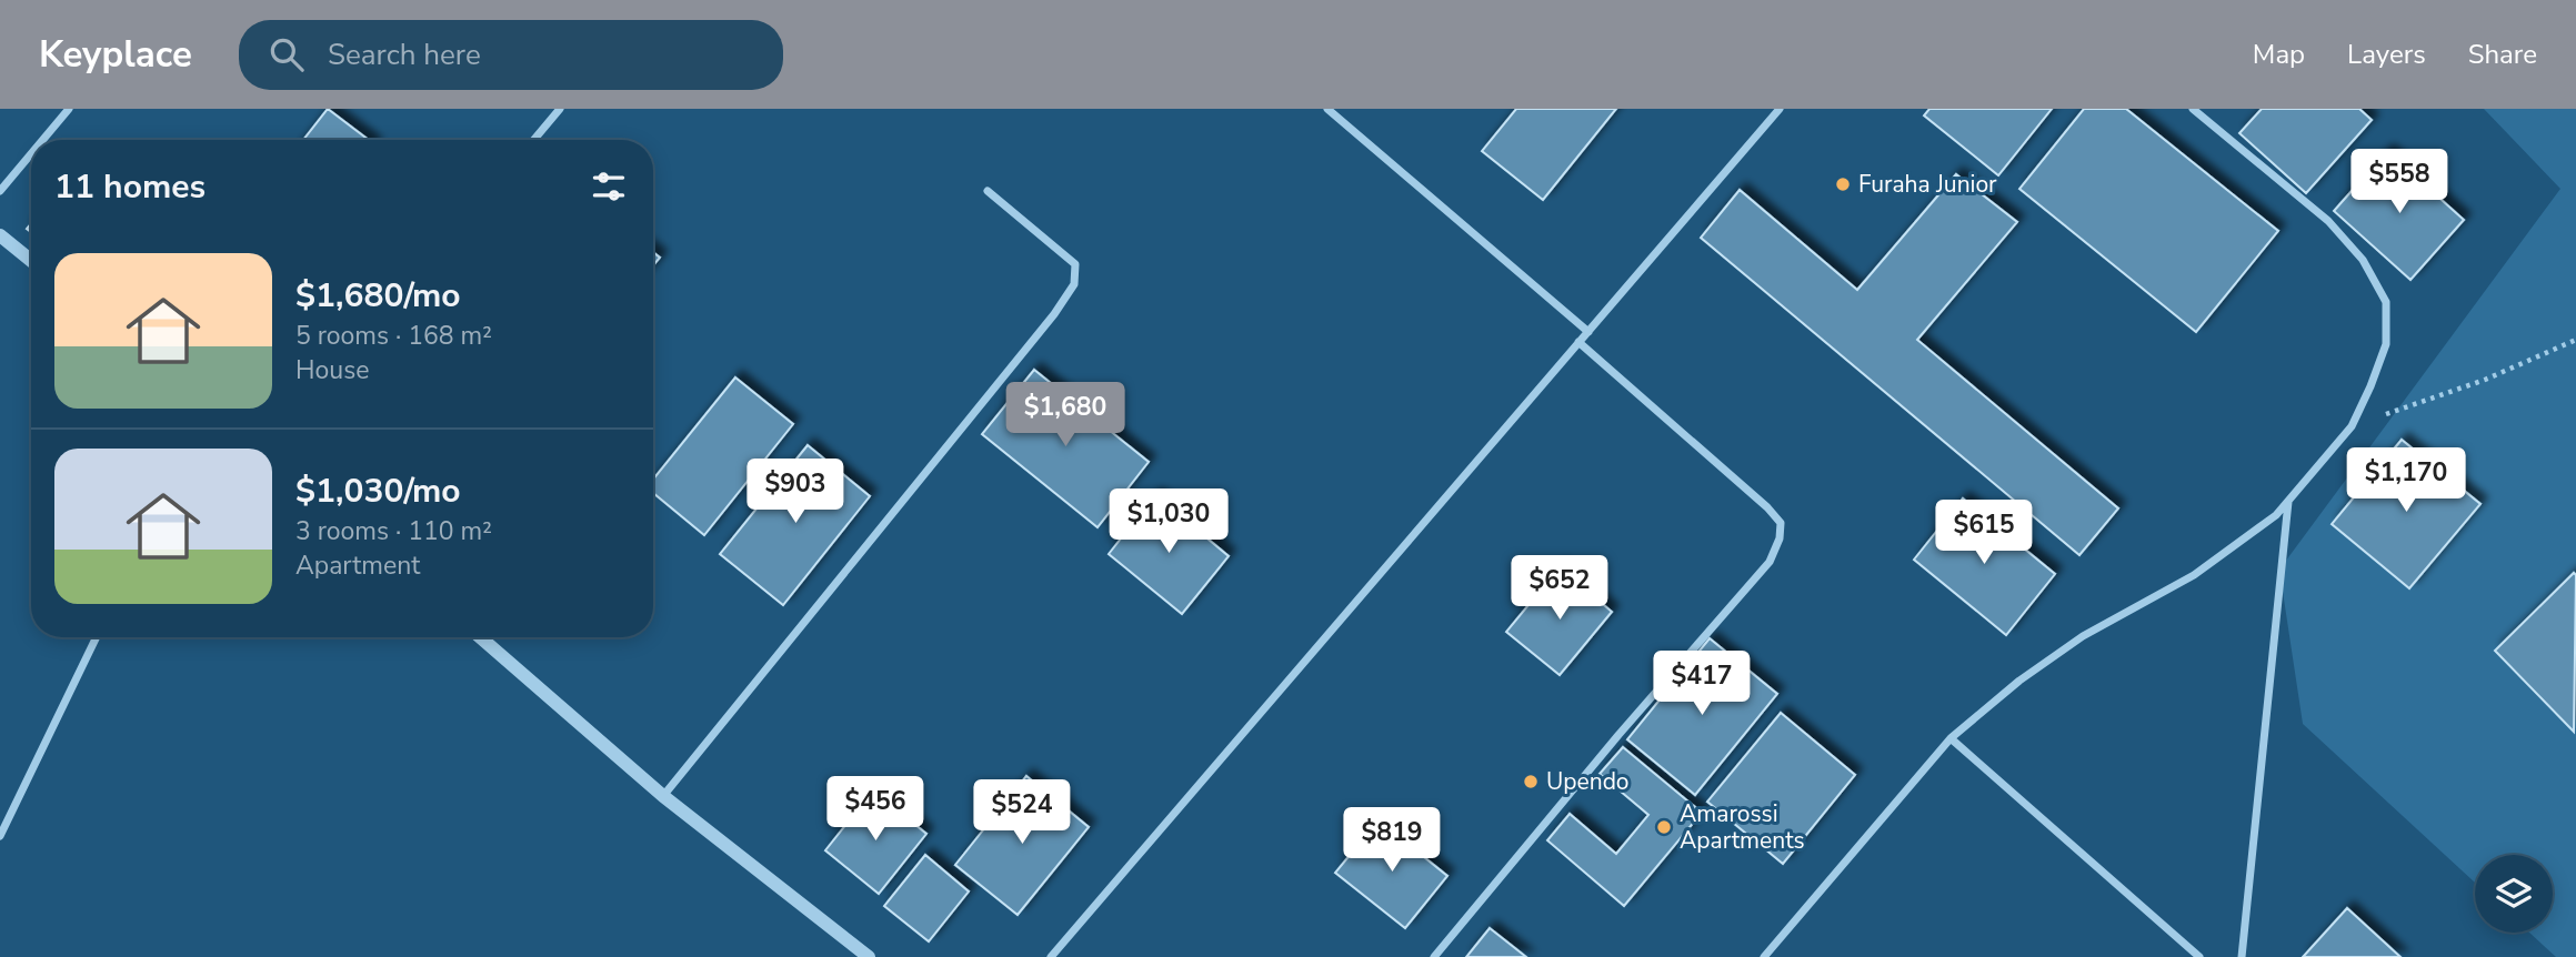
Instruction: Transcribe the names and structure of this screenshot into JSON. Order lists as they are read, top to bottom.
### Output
{
  "places": ["Furaha Junior", "Upendo", "Amarossi Apartments"],
  "page": {
    "header": "Keyplace",
    "search": "Search here",
    "nav": ["Map", "Layers", "Share"],
    "heading": "11 homes",
    "price": [
      "$558",
      "$1,680",
      "$1,170",
      "$903",
      "$1,030",
      "$615",
      "$652",
      "$417",
      "$456",
      "$524",
      "$819"
    ],
    "list": [
      {
        "name": "$1,680/mo",
        "note": "5 rooms · 168 m² · House"
      },
      {
        "name": "$1,030/mo",
        "note": "3 rooms · 110 m² · Apartment"
      }
    ]
  }
}
